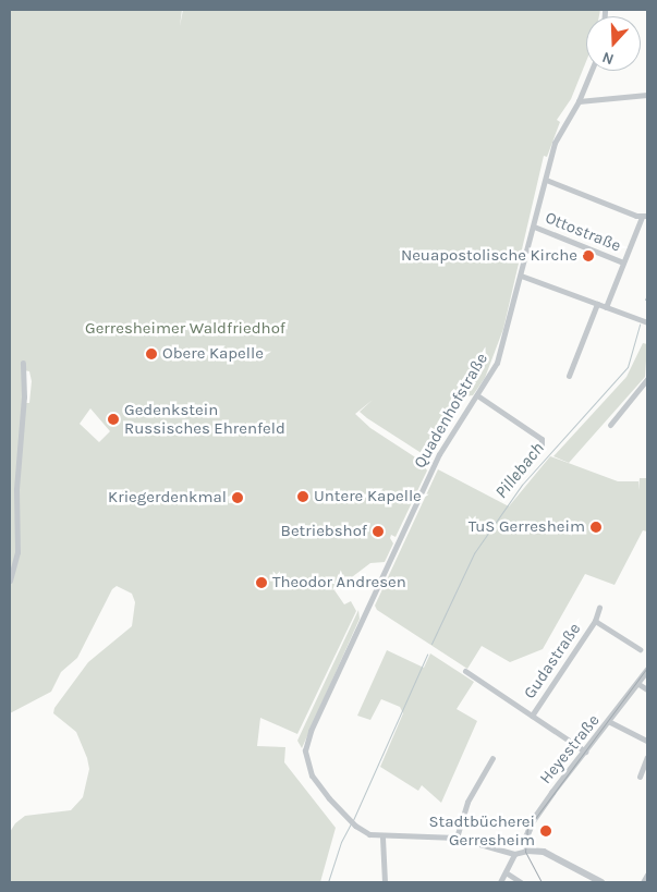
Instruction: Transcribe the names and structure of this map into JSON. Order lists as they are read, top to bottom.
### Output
{
  "streets": {
    "street": [
      "Ottostraße",
      "Quadenhofstraße",
      "Gudastraße",
      "Heyestraße"
    ]
  },
  "crossings": [
    ["Ottostraße", "Quadenhofstraße"]
  ],
  "water": ["Pillebach"],
  "parks": ["Gerresheimer Waldfriedhof"],
  "places": [
    "Neuapostolische Kirche",
    "Obere Kapelle",
    "Gedenkstein Russisches Ehrenfeld",
    "Untere Kapelle",
    "Kriegerdenkmal",
    "TuS Gerresheim",
    "Betriebshof",
    "Theodor Andresen",
    "Stadtbücherei Gerresheim"
  ],
  "north": "bottom"
}
